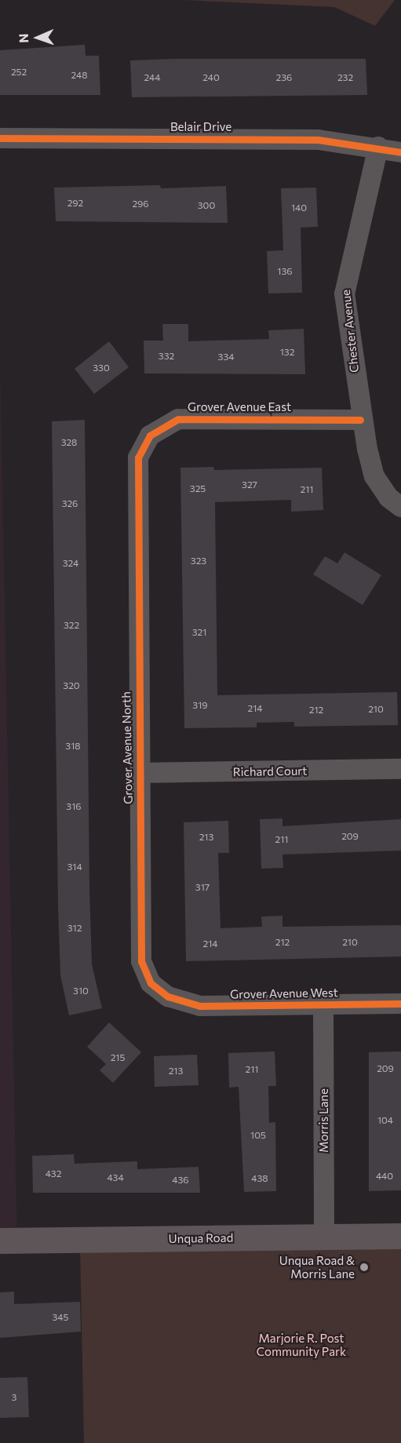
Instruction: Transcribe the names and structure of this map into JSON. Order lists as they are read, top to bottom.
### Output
{
  "streets": {
    "street": [
      "Belair Drive",
      "Chester Avenue",
      "Grover Avenue East",
      "Grover Avenue North",
      "Richard Court",
      "Grover Avenue West",
      "Morris Lane",
      "Unqua Road"
    ]
  },
  "crossings": [
    ["Belair Drive", "Chester Avenue"],
    ["Chester Avenue", "Grover Avenue East"],
    ["Grover Avenue East", "Grover Avenue North"],
    ["Grover Avenue North", "Richard Court"],
    ["Grover Avenue North", "Grover Avenue West"],
    ["Grover Avenue West", "Morris Lane"],
    ["Morris Lane", "Unqua Road"]
  ],
  "parks": ["Marjorie R. Post Community Park"],
  "places": ["Unqua Road & Morris Lane"],
  "house_numbers": [
    "252",
    "248",
    "244",
    "240",
    "236",
    "232",
    "292",
    "296",
    "300",
    "140",
    "136",
    "132",
    "332",
    "334",
    "330",
    "328",
    "327",
    "325",
    "211",
    "326",
    "323",
    "324",
    "322",
    "321",
    "320",
    "319",
    "214",
    "210",
    "212",
    "318",
    "316",
    "209",
    "213",
    "211",
    "314",
    "317",
    "312",
    "212",
    "210",
    "214",
    "310",
    "215",
    "209",
    "211",
    "213",
    "104",
    "105",
    "432",
    "440",
    "434",
    "438",
    "436",
    "345",
    "3"
  ],
  "north": "left"
}
